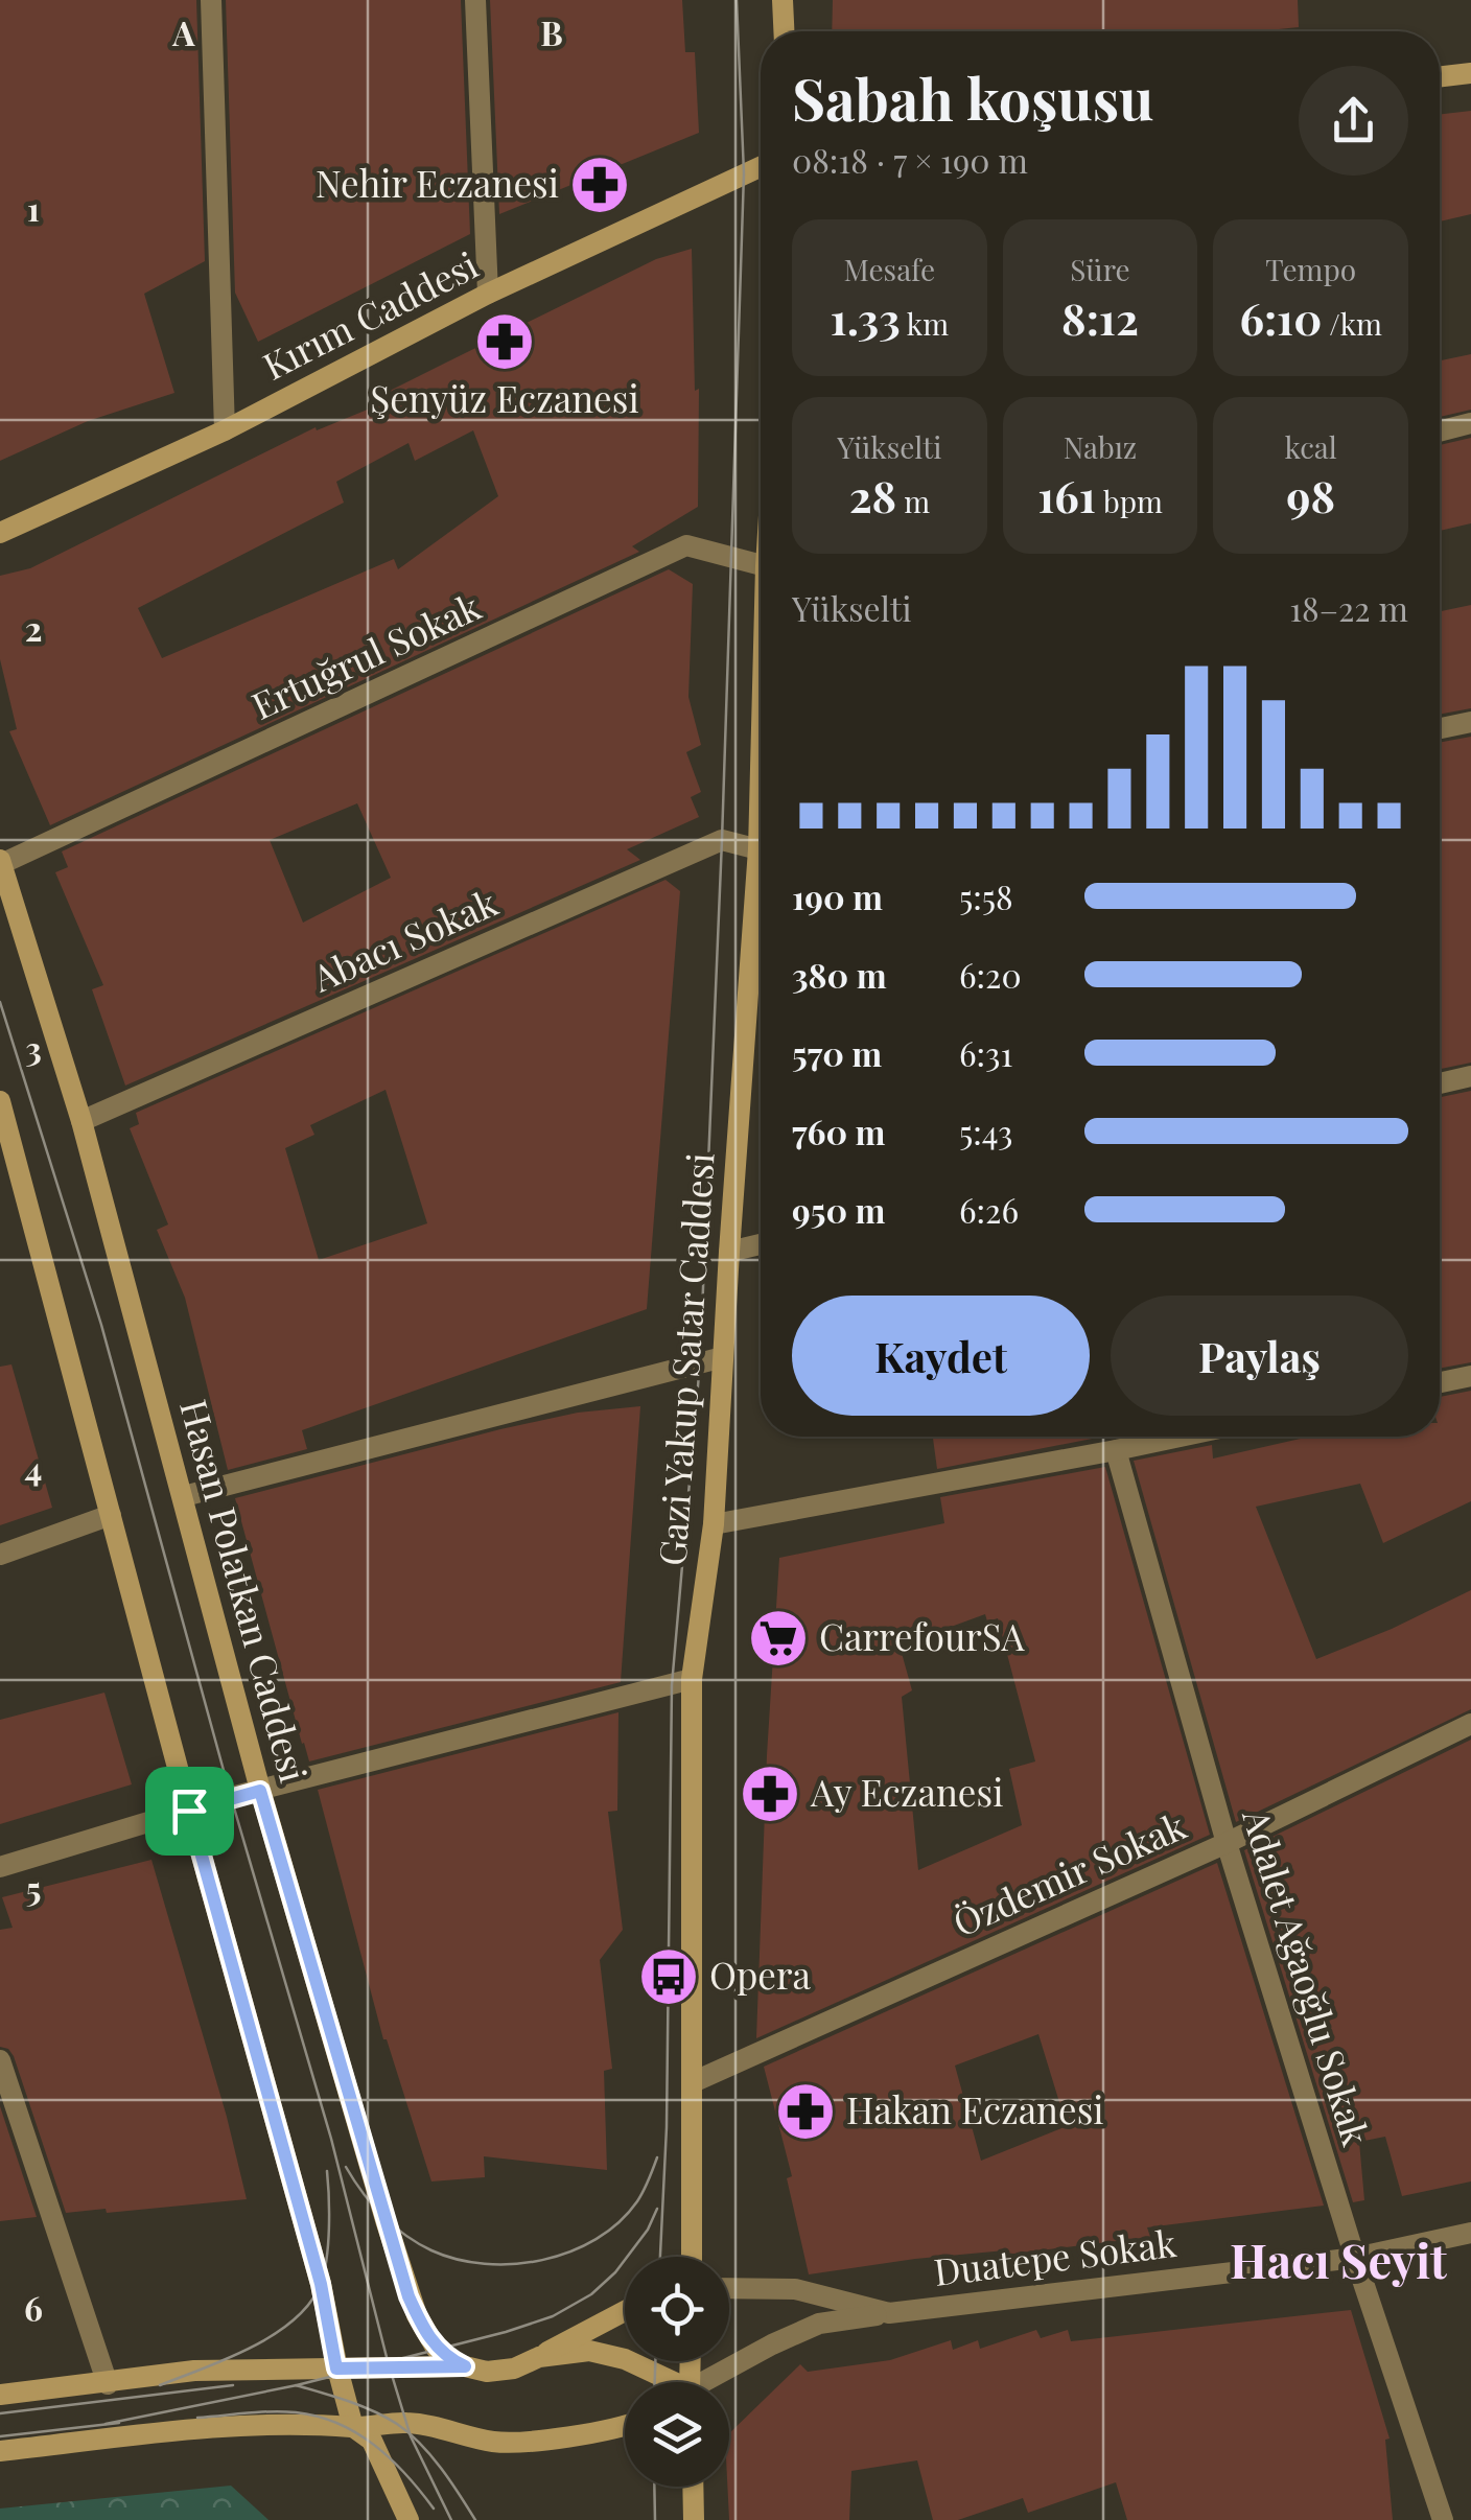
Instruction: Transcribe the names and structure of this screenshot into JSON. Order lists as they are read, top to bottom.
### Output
{
  "streets": {
    "main road": ["Kırım Caddesi", "Gazi Yakup Satar Caddesi", "Hasan Polatkan Caddesi"],
    "street": [
      "Ertuğrul Sokak",
      "Abacı Sokak",
      "Özdemir Sokak",
      "Adalet Ağaoğlu Sokak",
      "Duatepe Sokak"
    ]
  },
  "crossings": [
    ["Ertuğrul Sokak", "Hasan Polatkan Caddesi"],
    ["Abacı Sokak", "Hasan Polatkan Caddesi"],
    ["Gazi Yakup Satar Caddesi", "Özdemir Sokak"],
    ["Özdemir Sokak", "Adalet Ağaoğlu Sokak"],
    ["Adalet Ağaoğlu Sokak", "Duatepe Sokak"]
  ],
  "districts": ["Hacı Seyit"],
  "places": {
    "pharmacy": [
      "Nehir Eczanesi",
      "Şenyüz Eczanesi",
      "Ay Eczanesi",
      "Hakan Eczanesi"
    ],
    "supermarket": ["CarrefourSA"],
    "bus stop": ["Opera"]
  },
  "page": {
    "heading": ["Sabah koşusu", "08:18 · 7 × 190 m"],
    "stats": [
      ["Mesafe", "1.33 km"],
      ["Süre", "8:12"],
      ["Tempo", "6:10 /km"],
      ["Yükselti", "28 m"],
      ["Nabız", "161 bpm"],
      ["kcal", "98"]
    ],
    "chart": ["Yükselti", "18–22 m"],
    "list": [
      {
        "name": "190 m",
        "note": "5:58"
      },
      {
        "name": "380 m",
        "note": "6:20"
      },
      {
        "name": "570 m",
        "note": "6:31"
      },
      {
        "name": "760 m",
        "note": "5:43"
      },
      {
        "name": "950 m",
        "note": "6:26"
      }
    ],
    "buttons": ["Kaydet", "Paylaş"]
  },
  "grid": {
    "columns": ["A", "B"],
    "rows": [
      "1",
      "2",
      "3",
      "4",
      "5",
      "6"
    ]
  }
}
